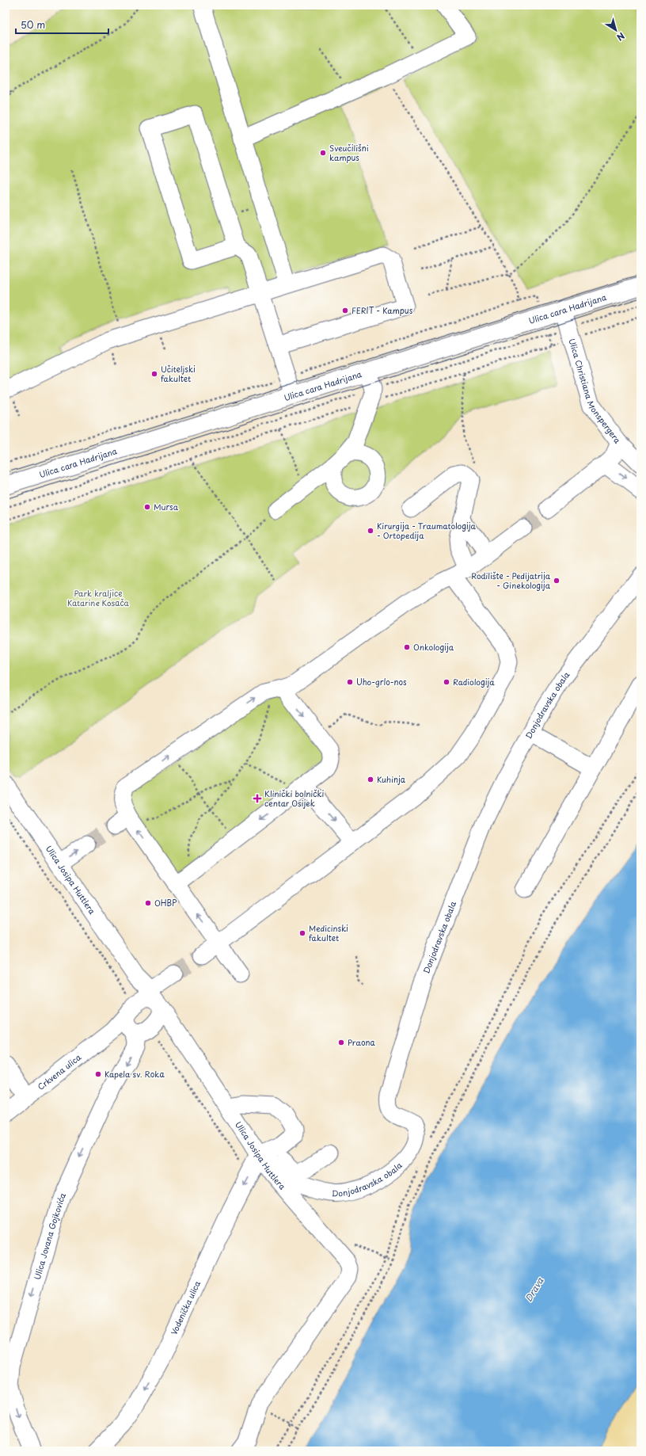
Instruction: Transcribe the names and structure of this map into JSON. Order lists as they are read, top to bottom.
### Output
{
  "streets": {
    "main road": ["Ulica cara Hadrijana"],
    "street": [
      "Ulica Christiana Monspergera",
      "Donjodravska obala",
      "Ulica Josipa Huttlera",
      "Crkvena ulica",
      "Ulica Jovana Gojkovića",
      "Vodenička ulica"
    ]
  },
  "crossings": [
    ["Ulica cara Hadrijana", "Ulica Christiana Monspergera"],
    ["Donjodravska obala", "Ulica Josipa Huttlera"],
    ["Donjodravska obala", "Vodenička ulica"],
    ["Ulica Josipa Huttlera", "Crkvena ulica"],
    ["Ulica Josipa Huttlera", "Ulica Jovana Gojkovića"],
    ["Ulica Josipa Huttlera", "Vodenička ulica"],
    ["Crkvena ulica", "Ulica Jovana Gojkovića"]
  ],
  "one_way": ["Ulica Jovana Gojkovića", "Vodenička ulica"],
  "water": ["Drava"],
  "parks": ["Park kraljice Katarine Kosača"],
  "places": {
    "other": [
      "Sveučilišni kampus",
      "FERIT - Kampus",
      "Učiteljski fakultet",
      "Mursa",
      "Kirurgija - Traumatologija - Ortopedija",
      "Rodilište - Pedijatrija - Ginekologija",
      "Onkologija",
      "Uho-grlo-nos",
      "Radiologija",
      "Kuhinja",
      "OHBP",
      "Medicinski fakultet",
      "Praona",
      "Kapela sv. Roka"
    ],
    "health": ["Klinički bolnički centar Osijek"]
  },
  "scale_bar": "50 m",
  "north": "bottom right"
}
